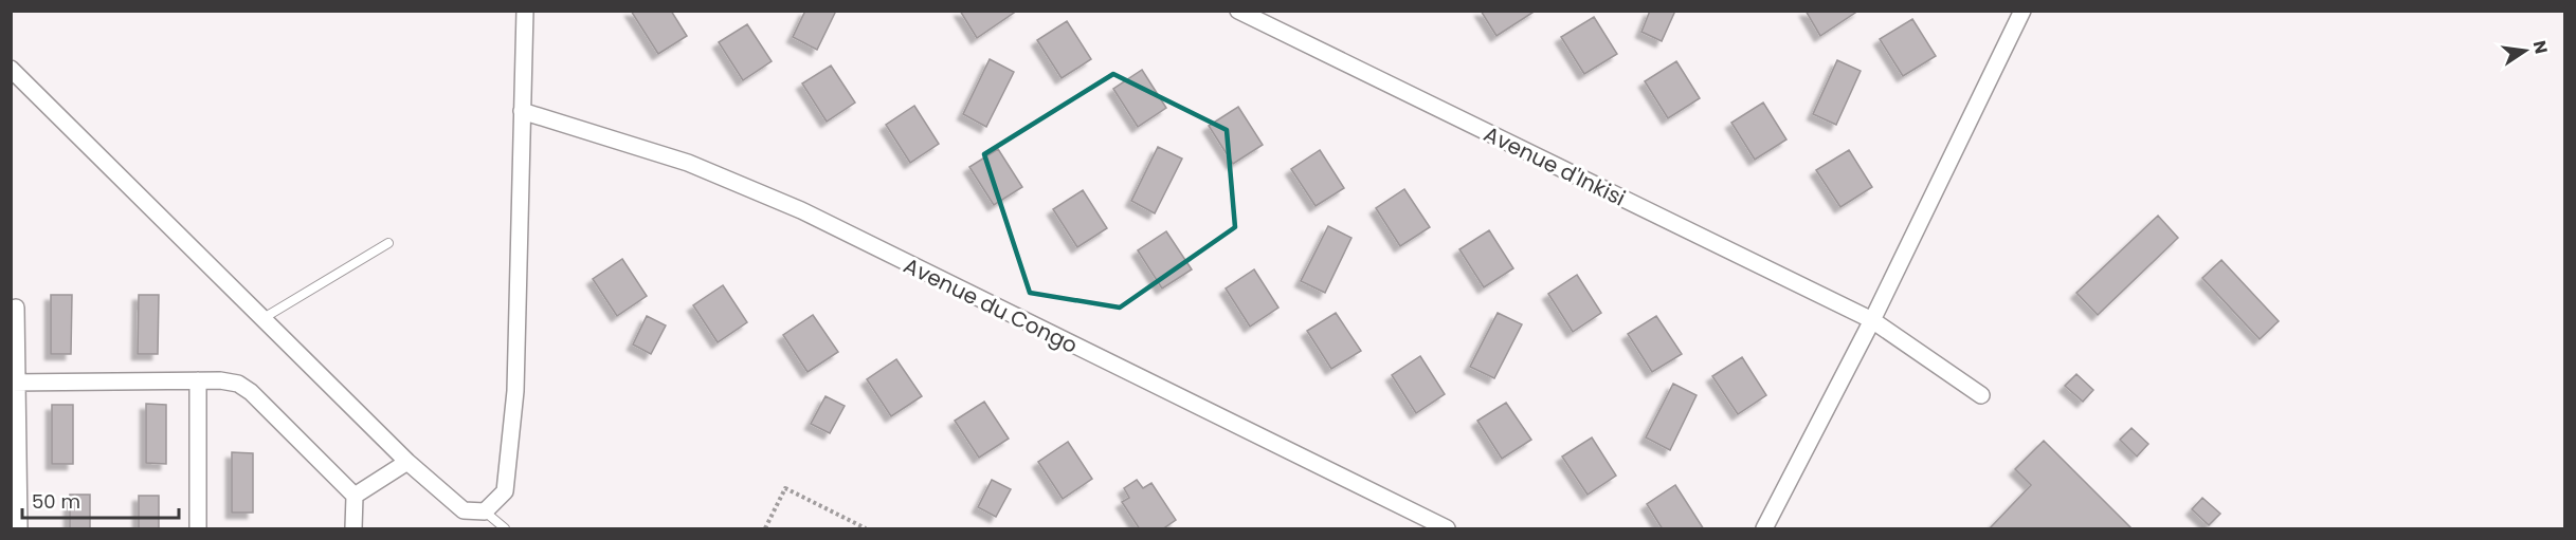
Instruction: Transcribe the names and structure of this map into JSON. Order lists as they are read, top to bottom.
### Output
{
  "streets": {
    "street": ["Avenue d'Inkisi", "Avenue du Congo"]
  },
  "scale_bar": "50 m",
  "north": "right"
}
